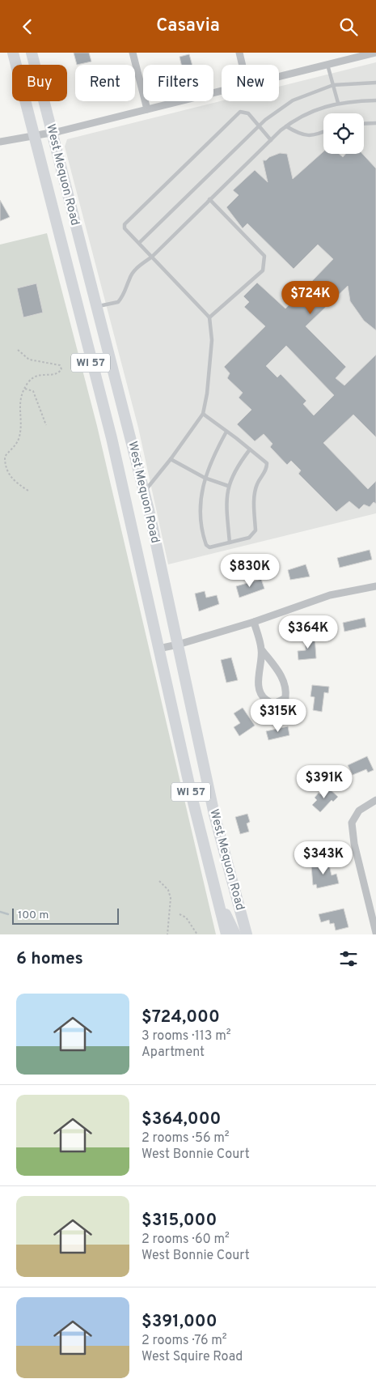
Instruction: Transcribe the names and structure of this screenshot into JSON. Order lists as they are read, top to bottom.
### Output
{
  "streets": {
    "main road": ["West Mequon Road", "WI 57"]
  },
  "scale_bar": "100 m",
  "page": {
    "header": "Casavia",
    "chip": [
      "Buy",
      "Rent",
      "Filters",
      "New"
    ],
    "price": [
      "$724K",
      "$830K",
      "$364K",
      "$315K",
      "$391K",
      "$343K"
    ],
    "scale": "100 m",
    "heading": "6 homes",
    "list": [
      {
        "name": "$724,000",
        "note": "3 rooms · 113 m² · Apartment"
      },
      {
        "name": "$364,000",
        "note": "2 rooms · 56 m² · West Bonnie Court"
      },
      {
        "name": "$315,000",
        "note": "2 rooms · 60 m² · West Bonnie Court"
      },
      {
        "name": "$391,000",
        "note": "2 rooms · 76 m² · West Squire Road"
      }
    ]
  }
}
